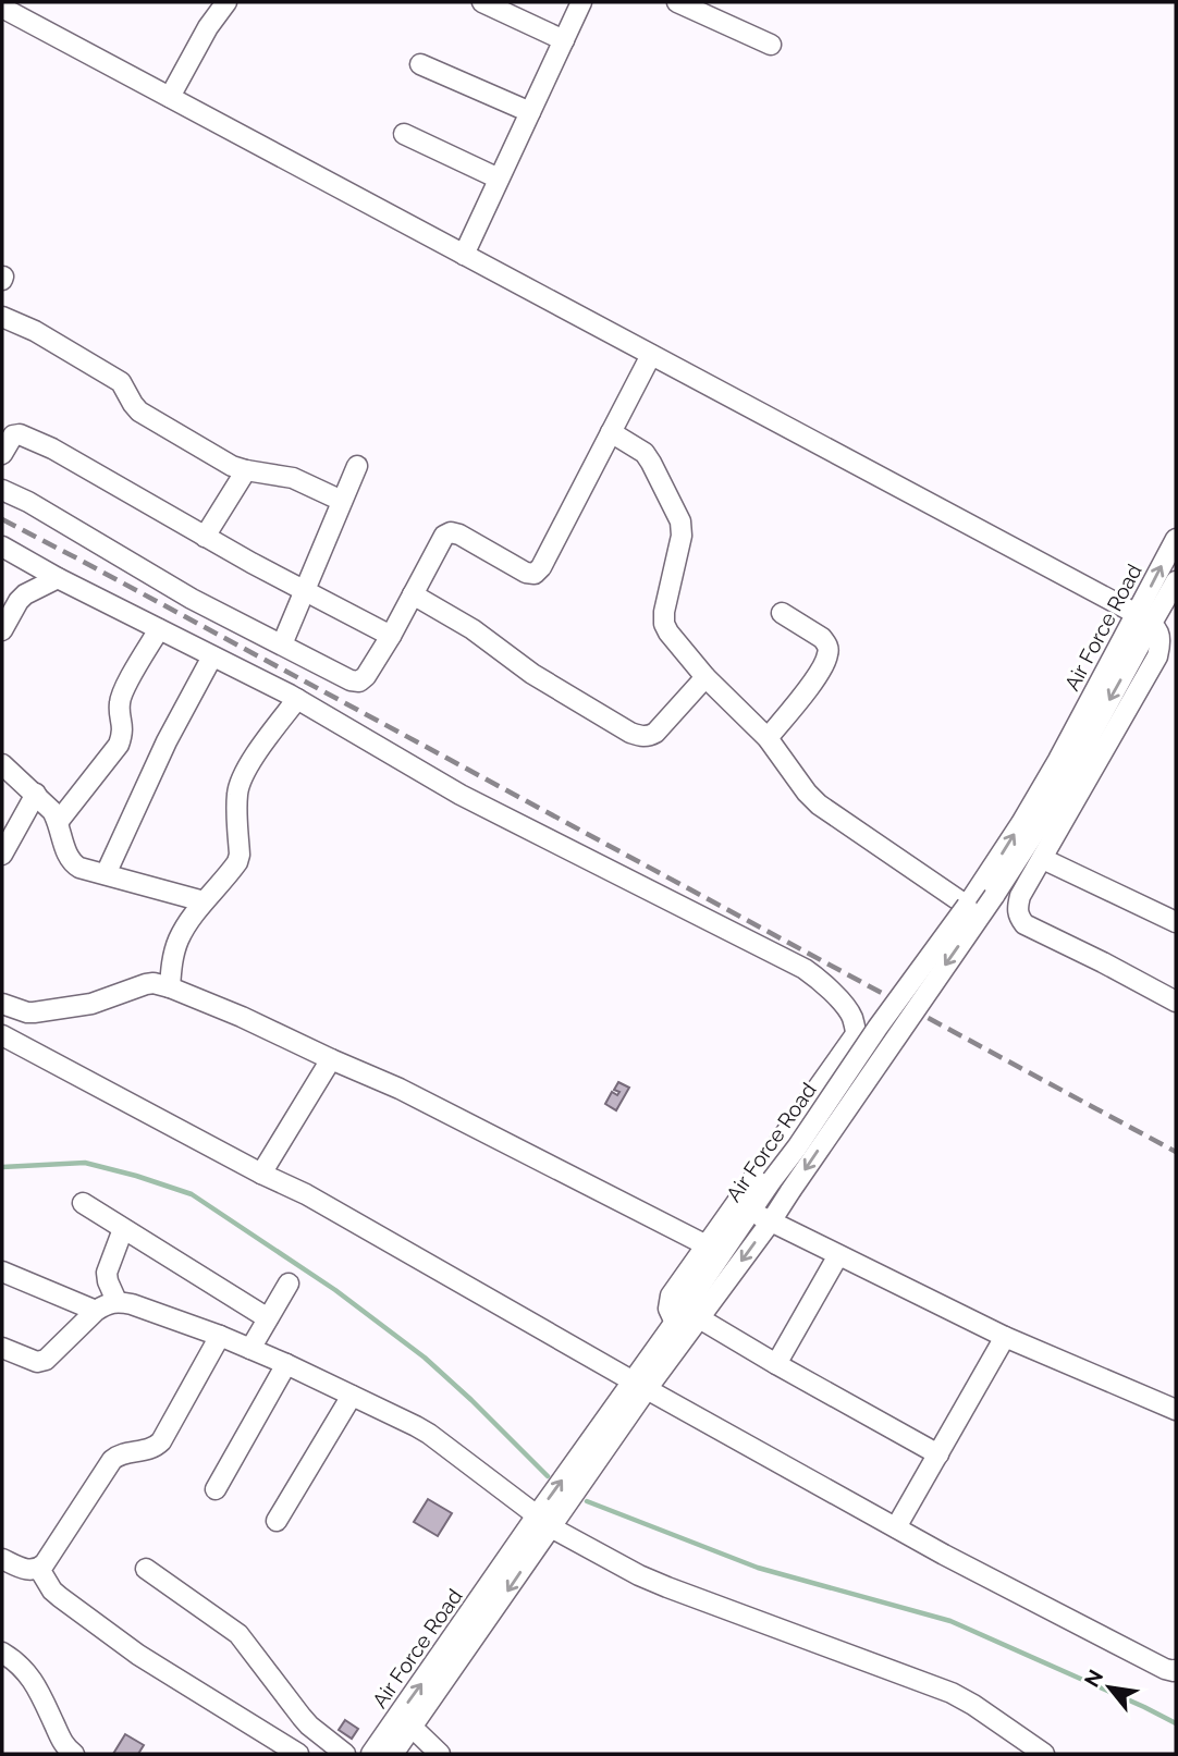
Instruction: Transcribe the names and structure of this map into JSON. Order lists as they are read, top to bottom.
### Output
{
  "streets": {
    "street": ["Air Force Road"]
  },
  "north": "top left"
}
